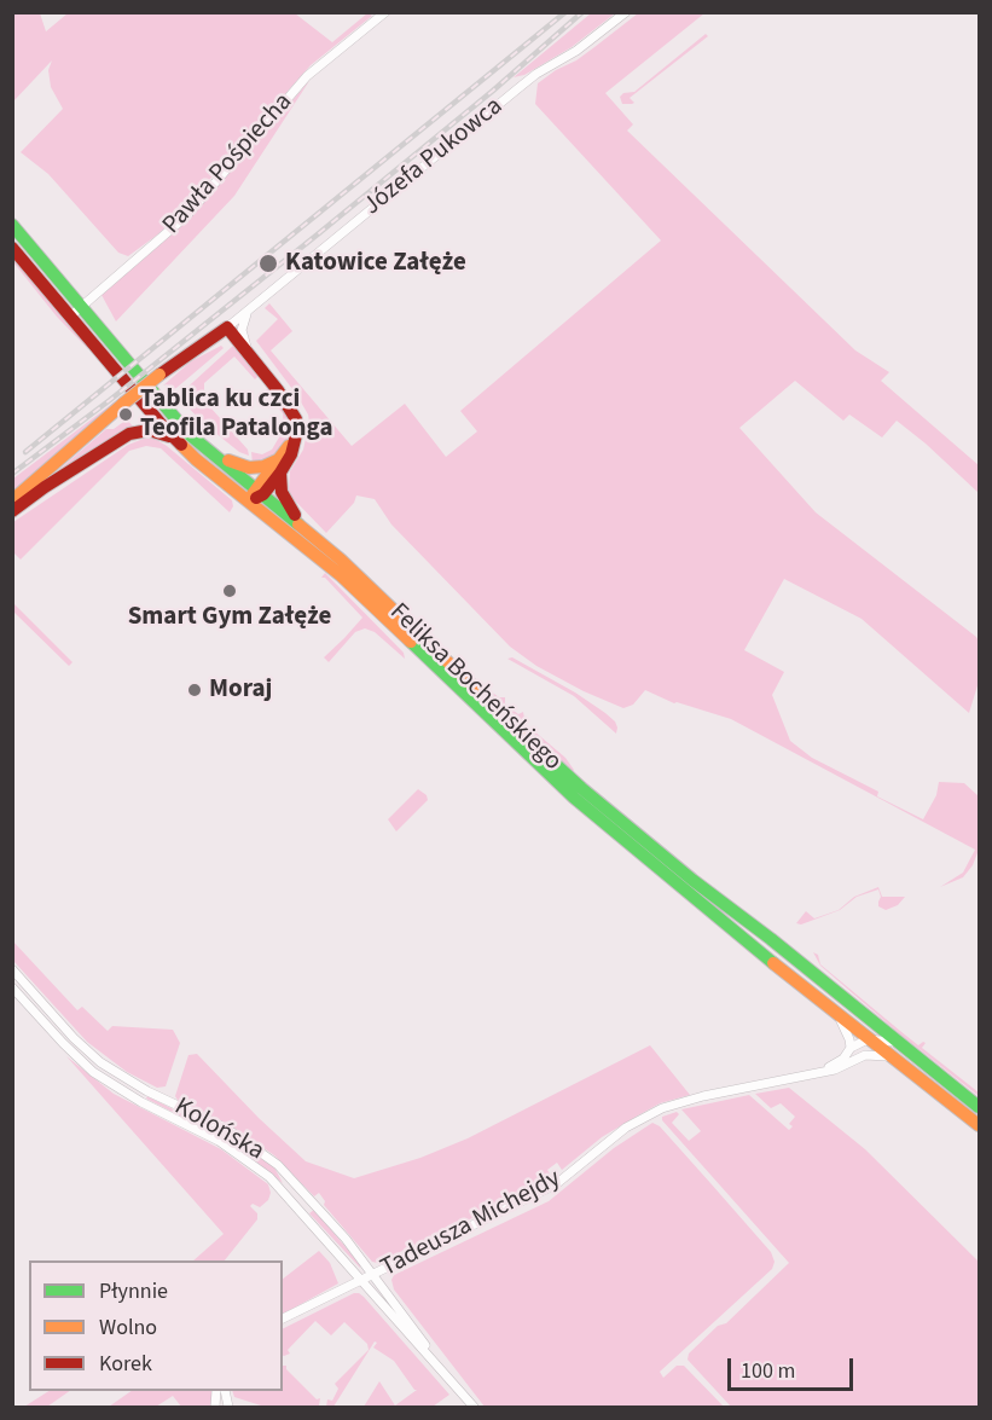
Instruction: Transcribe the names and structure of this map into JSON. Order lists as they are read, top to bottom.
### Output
{
  "streets": {
    "main road": ["Józefa Pukowca", "Feliksa Bocheńskiego"],
    "street": ["Pawła Pośpiecha", "Kolońska", "Tadeusza Michejdy"]
  },
  "crossings": [
    ["Pawła Pośpiecha", "Feliksa Bocheńskiego"],
    ["Feliksa Bocheńskiego", "Tadeusza Michejdy"],
    ["Kolońska", "Tadeusza Michejdy"]
  ],
  "places": [
    "Katowice Załęże",
    "Tablica ku czci Teofila Patalonga",
    "Smart Gym Załęże",
    "Moraj"
  ],
  "legend": ["Płynnie", "Wolno", "Korek"],
  "scale_bar": "100 m"
}
